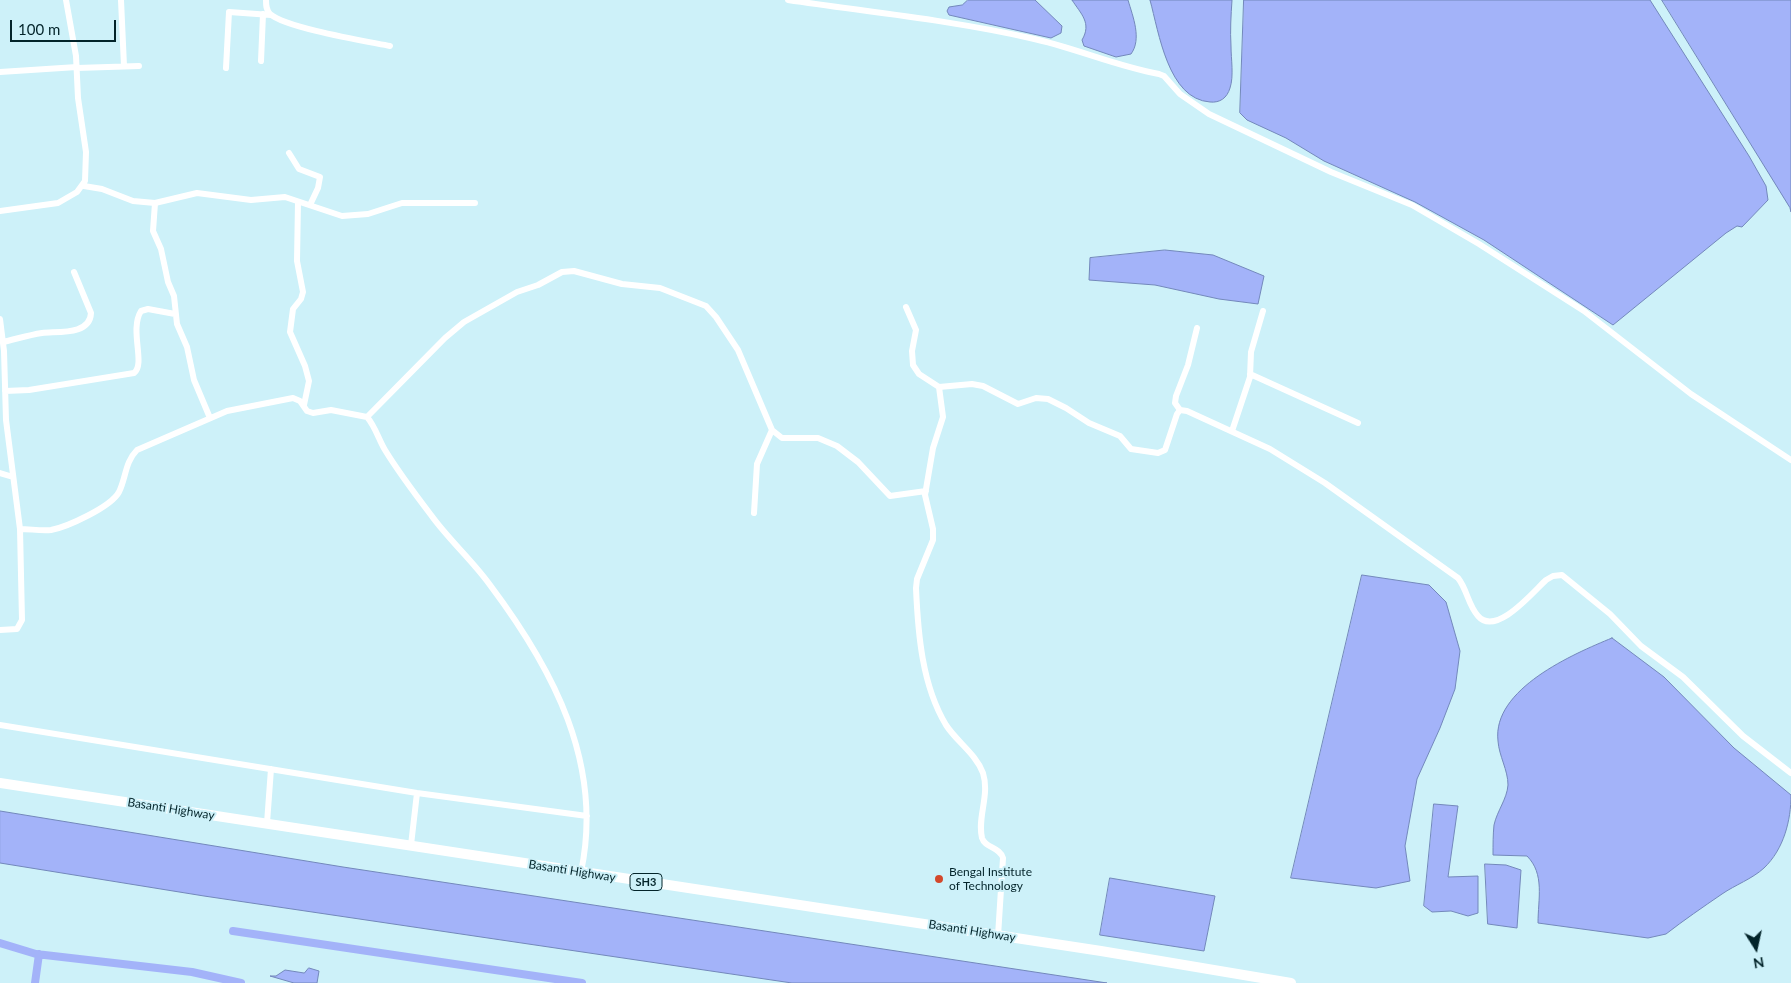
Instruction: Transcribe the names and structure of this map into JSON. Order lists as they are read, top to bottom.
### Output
{
  "streets": {
    "main road": ["Basanti Highway", "SH3"]
  },
  "places": ["Bengal Institute of Technology"],
  "scale_bar": "100 m",
  "north": "bottom"
}
